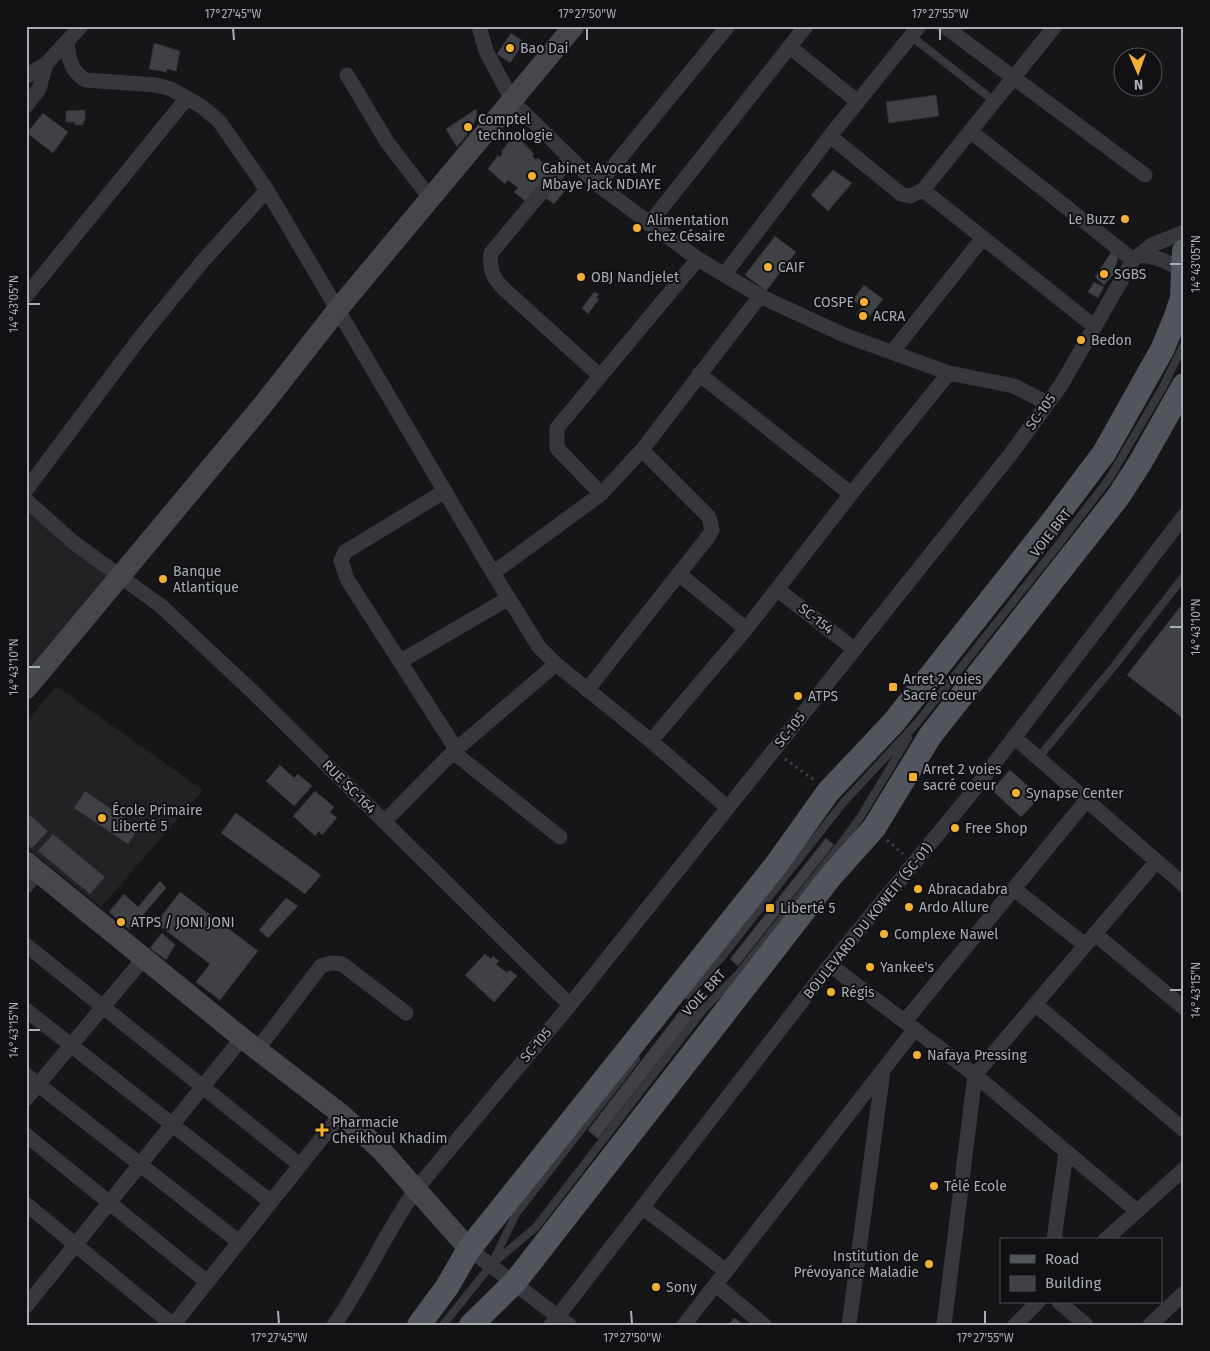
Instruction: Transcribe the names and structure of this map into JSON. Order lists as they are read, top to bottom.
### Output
{
  "streets": {
    "street": [
      "SC-105",
      "SC-154",
      "RUE SC-164",
      "BOULEVARD DU KOWEIT (SC-01)"
    ],
    "lane": ["VOIE BRT"]
  },
  "crossings": [
    ["SC-105", "SC-154"],
    ["SC-105", "RUE SC-164"]
  ],
  "places": {
    "other": [
      "Bao Dai",
      "Comptel technologie",
      "Cabinet Avocat Mr Mbaye Jack NDIAYE",
      "Le Buzz",
      "Alimentation chez Césaire",
      "CAIF",
      "SGBS",
      "OBJ Nandjelet",
      "COSPE",
      "ACRA",
      "Bedon",
      "Banque Atlantique",
      "ATPS",
      "Synapse Center",
      "École Primaire Liberté 5",
      "Free Shop",
      "Abracadabra",
      "Ardo Allure",
      "ATPS / JONI JONI",
      "Complexe Nawel",
      "Yankee's",
      "Régis",
      "Nafaya Pressing",
      "Télé Ecole",
      "Institution de Prévoyance Maladie",
      "Sony"
    ],
    "transit": ["Arret 2 voies Sacré coeur", "Arret 2 voies sacré coeur", "Liberté 5"],
    "health": ["Pharmacie Cheikhoul Khadim"]
  },
  "legend": ["Road", "Building"],
  "north": "bottom",
  "coordinates": [
    "17°27'45\"W",
    "17°27'50\"W",
    "17°27'55\"W",
    "14°43'05\"N",
    "14°43'10\"N",
    "14°43'15\"N"
  ]
}
